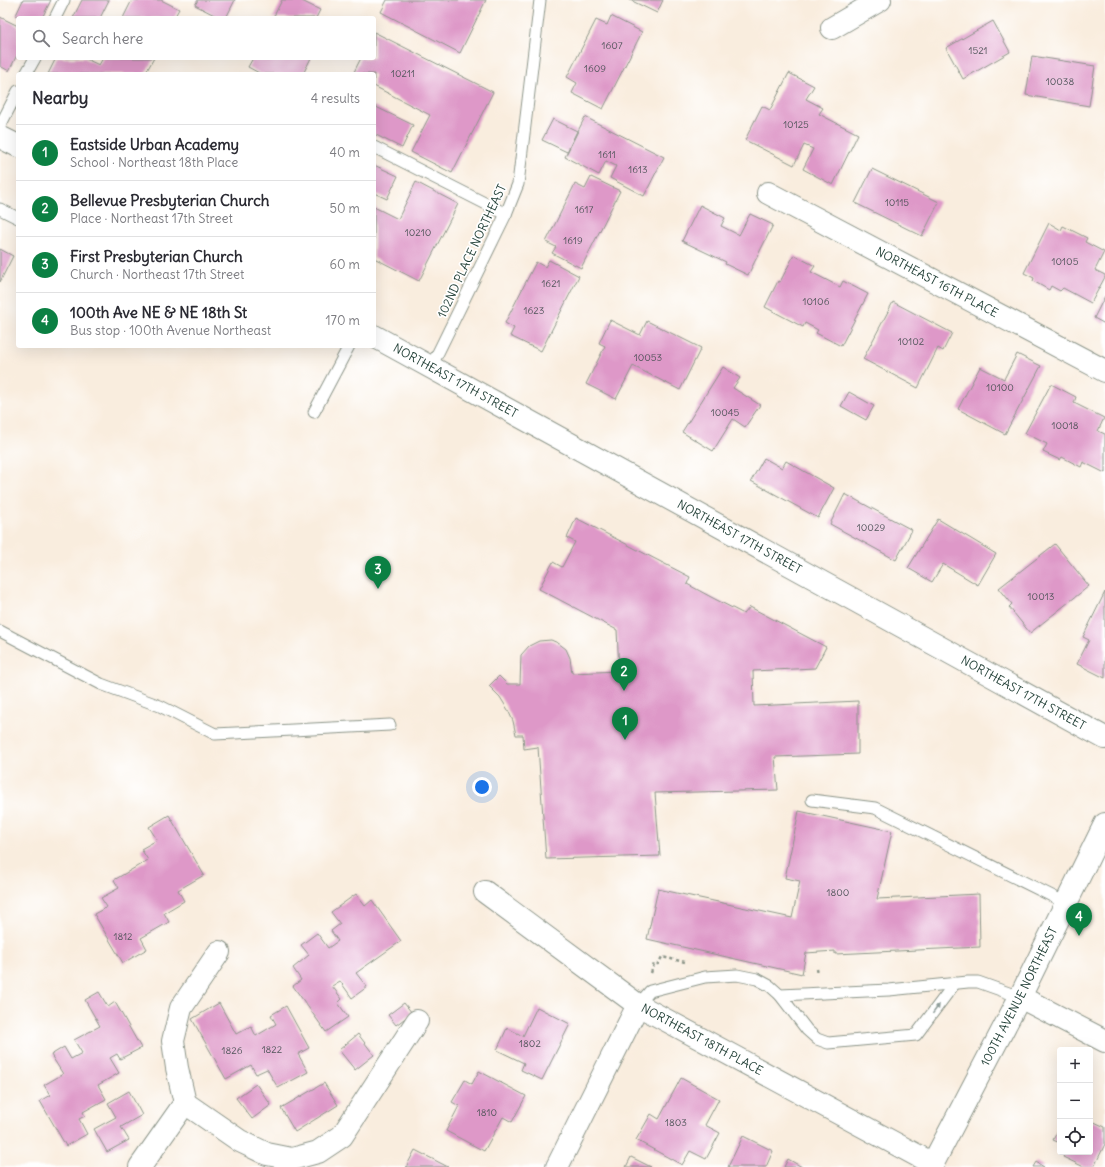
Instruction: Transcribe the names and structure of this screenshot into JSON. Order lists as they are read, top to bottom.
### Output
{
  "streets": {
    "street": [
      "NORTHEAST 16TH PLACE",
      "NORTHEAST 17TH STREET",
      "100TH AVENUE NORTHEAST",
      "NORTHEAST 18TH PLACE"
    ],
    "lane": ["102ND PLACE NORTHEAST"]
  },
  "crossings": [
    ["102ND PLACE NORTHEAST", "NORTHEAST 17TH STREET"],
    ["100TH AVENUE NORTHEAST", "NORTHEAST 18TH PLACE"]
  ],
  "house_numbers": [
    "1607",
    "1521",
    "1609",
    "10211",
    "10038",
    "10125",
    "1611",
    "1613",
    "10115",
    "1617",
    "10210",
    "1619",
    "10105",
    "1621",
    "10106",
    "1623",
    "10102",
    "10053",
    "10100",
    "10045",
    "10018",
    "10029",
    "10013",
    "1800",
    "1812",
    "1802",
    "1822",
    "1826",
    "1810",
    "1803"
  ],
  "page": {
    "search": "Search here",
    "heading": ["Nearby", "4 results"],
    "list": [
      {
        "mark": "1",
        "name": "Eastside Urban Academy",
        "note": "School · Northeast 18th Place",
        "value": "40 m"
      },
      {
        "mark": "2",
        "name": "Bellevue Presbyterian Church",
        "note": "Place · Northeast 17th Street",
        "value": "50 m"
      },
      {
        "mark": "3",
        "name": "First Presbyterian Church",
        "note": "Church · Northeast 17th Street",
        "value": "60 m"
      },
      {
        "mark": "4",
        "name": "100th Ave NE & NE 18th St",
        "note": "Bus stop · 100th Avenue Northeast",
        "value": "170 m"
      }
    ],
    "pins": [
      "3",
      "2",
      "1",
      "4"
    ],
    "map_buttons": ["+", "−"]
  }
}
